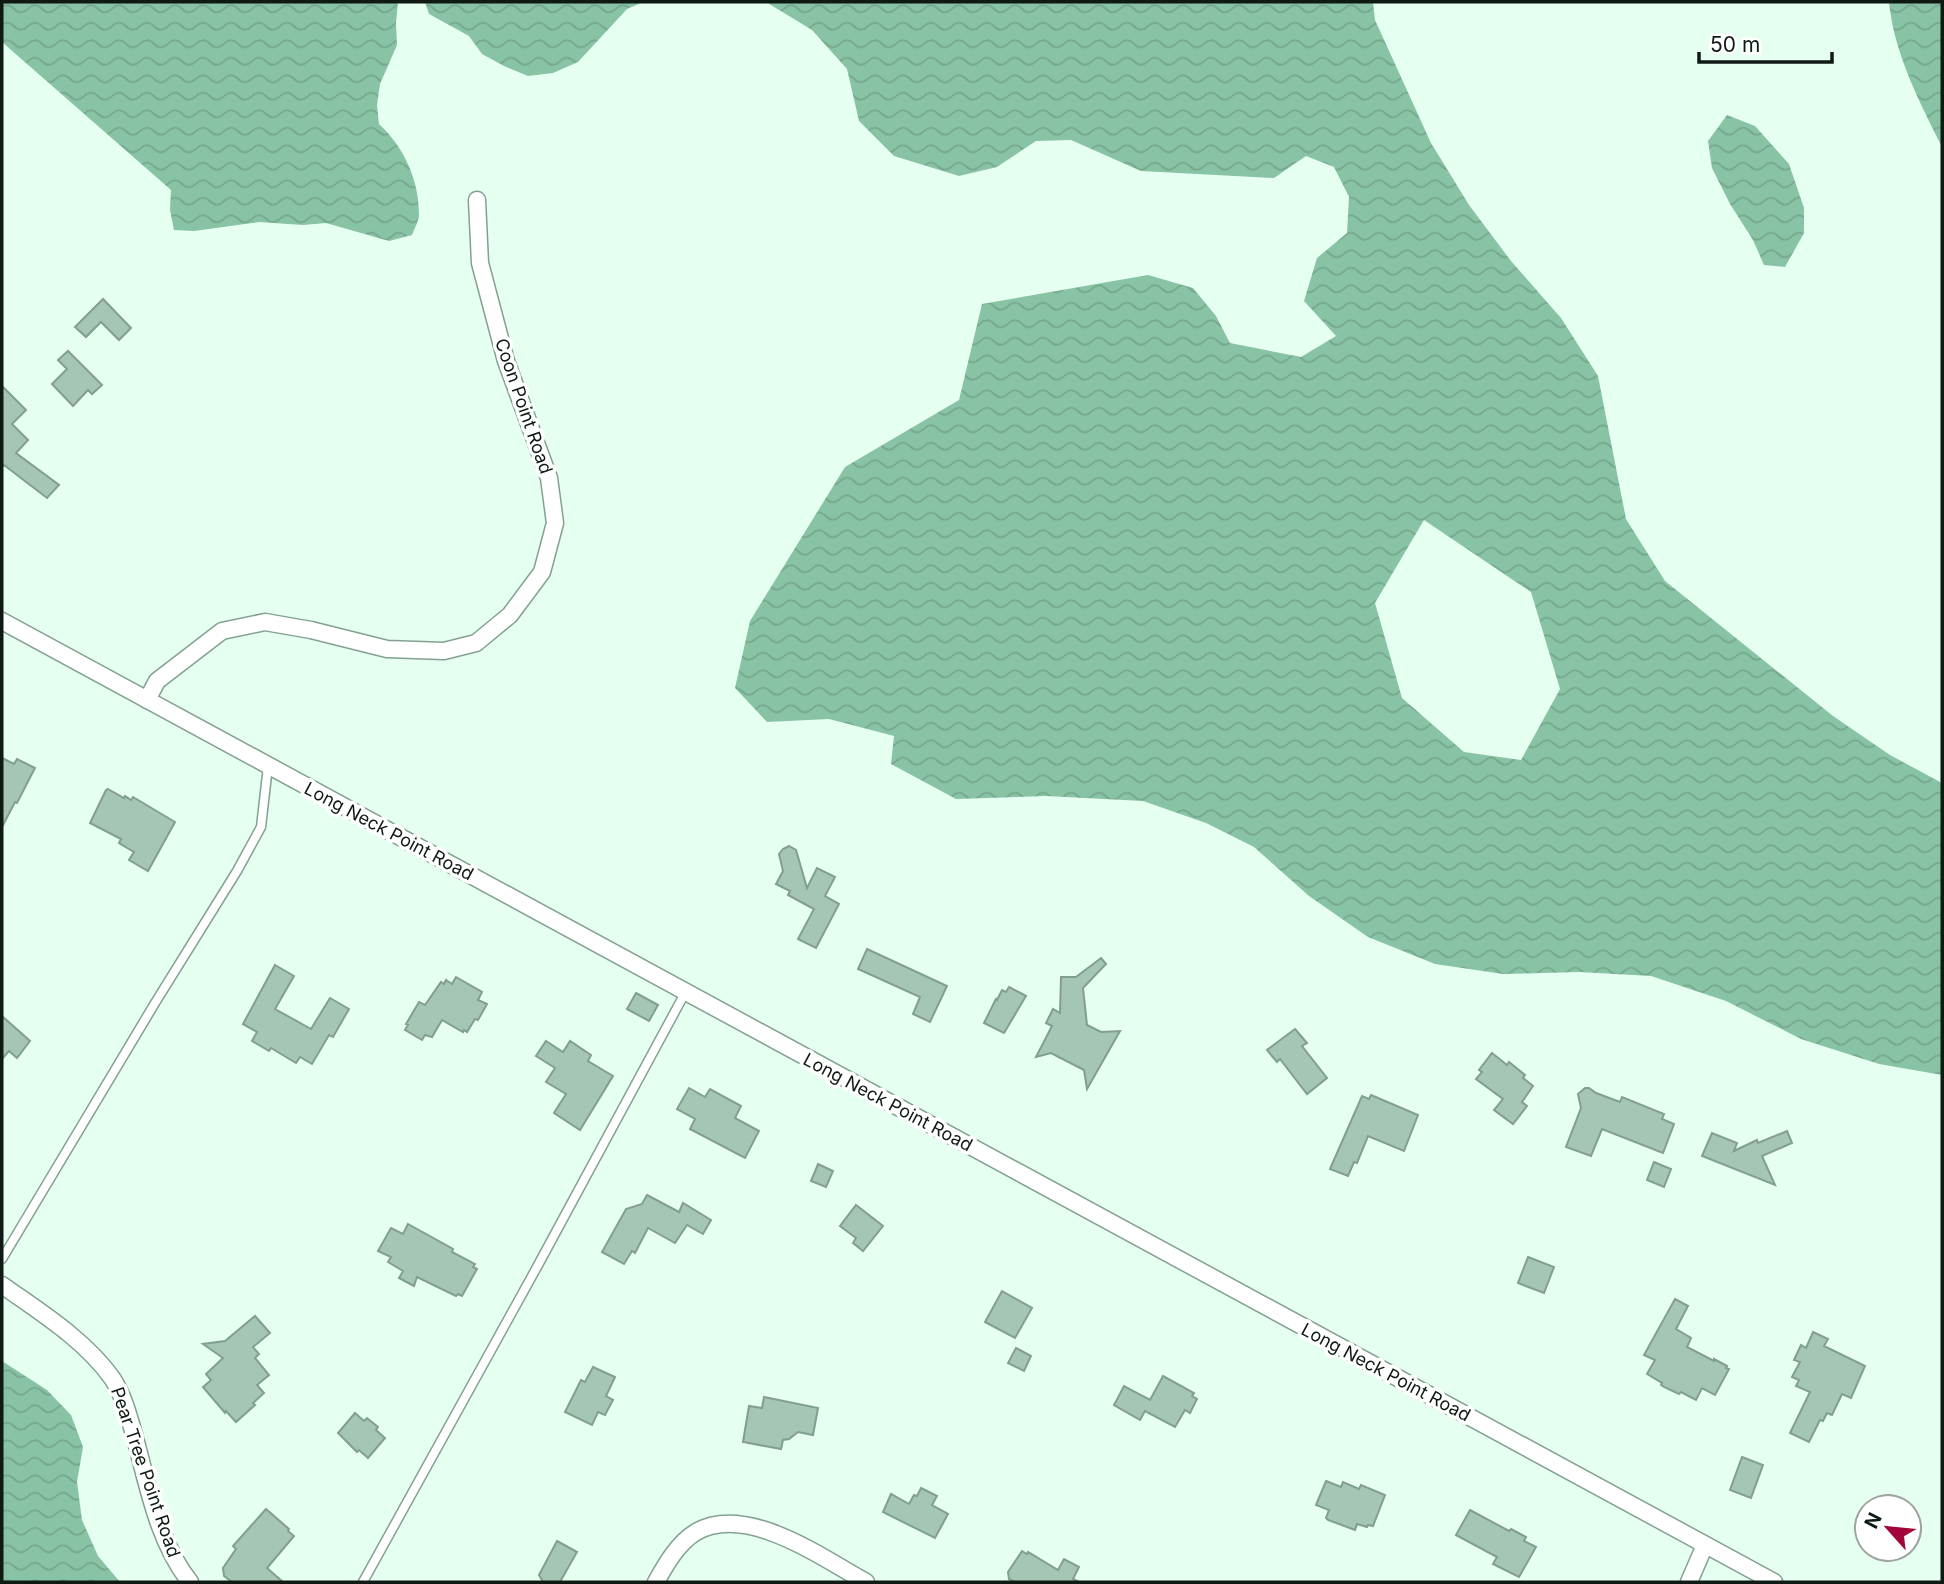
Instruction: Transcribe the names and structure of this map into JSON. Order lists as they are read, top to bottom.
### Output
{
  "streets": {
    "street": ["Coon Point Road", "Long Neck Point Road", "Pear Tree Point Road"]
  },
  "crossings": [
    ["Coon Point Road", "Long Neck Point Road"]
  ],
  "scale_bar": "50 m",
  "north": "top left"
}
